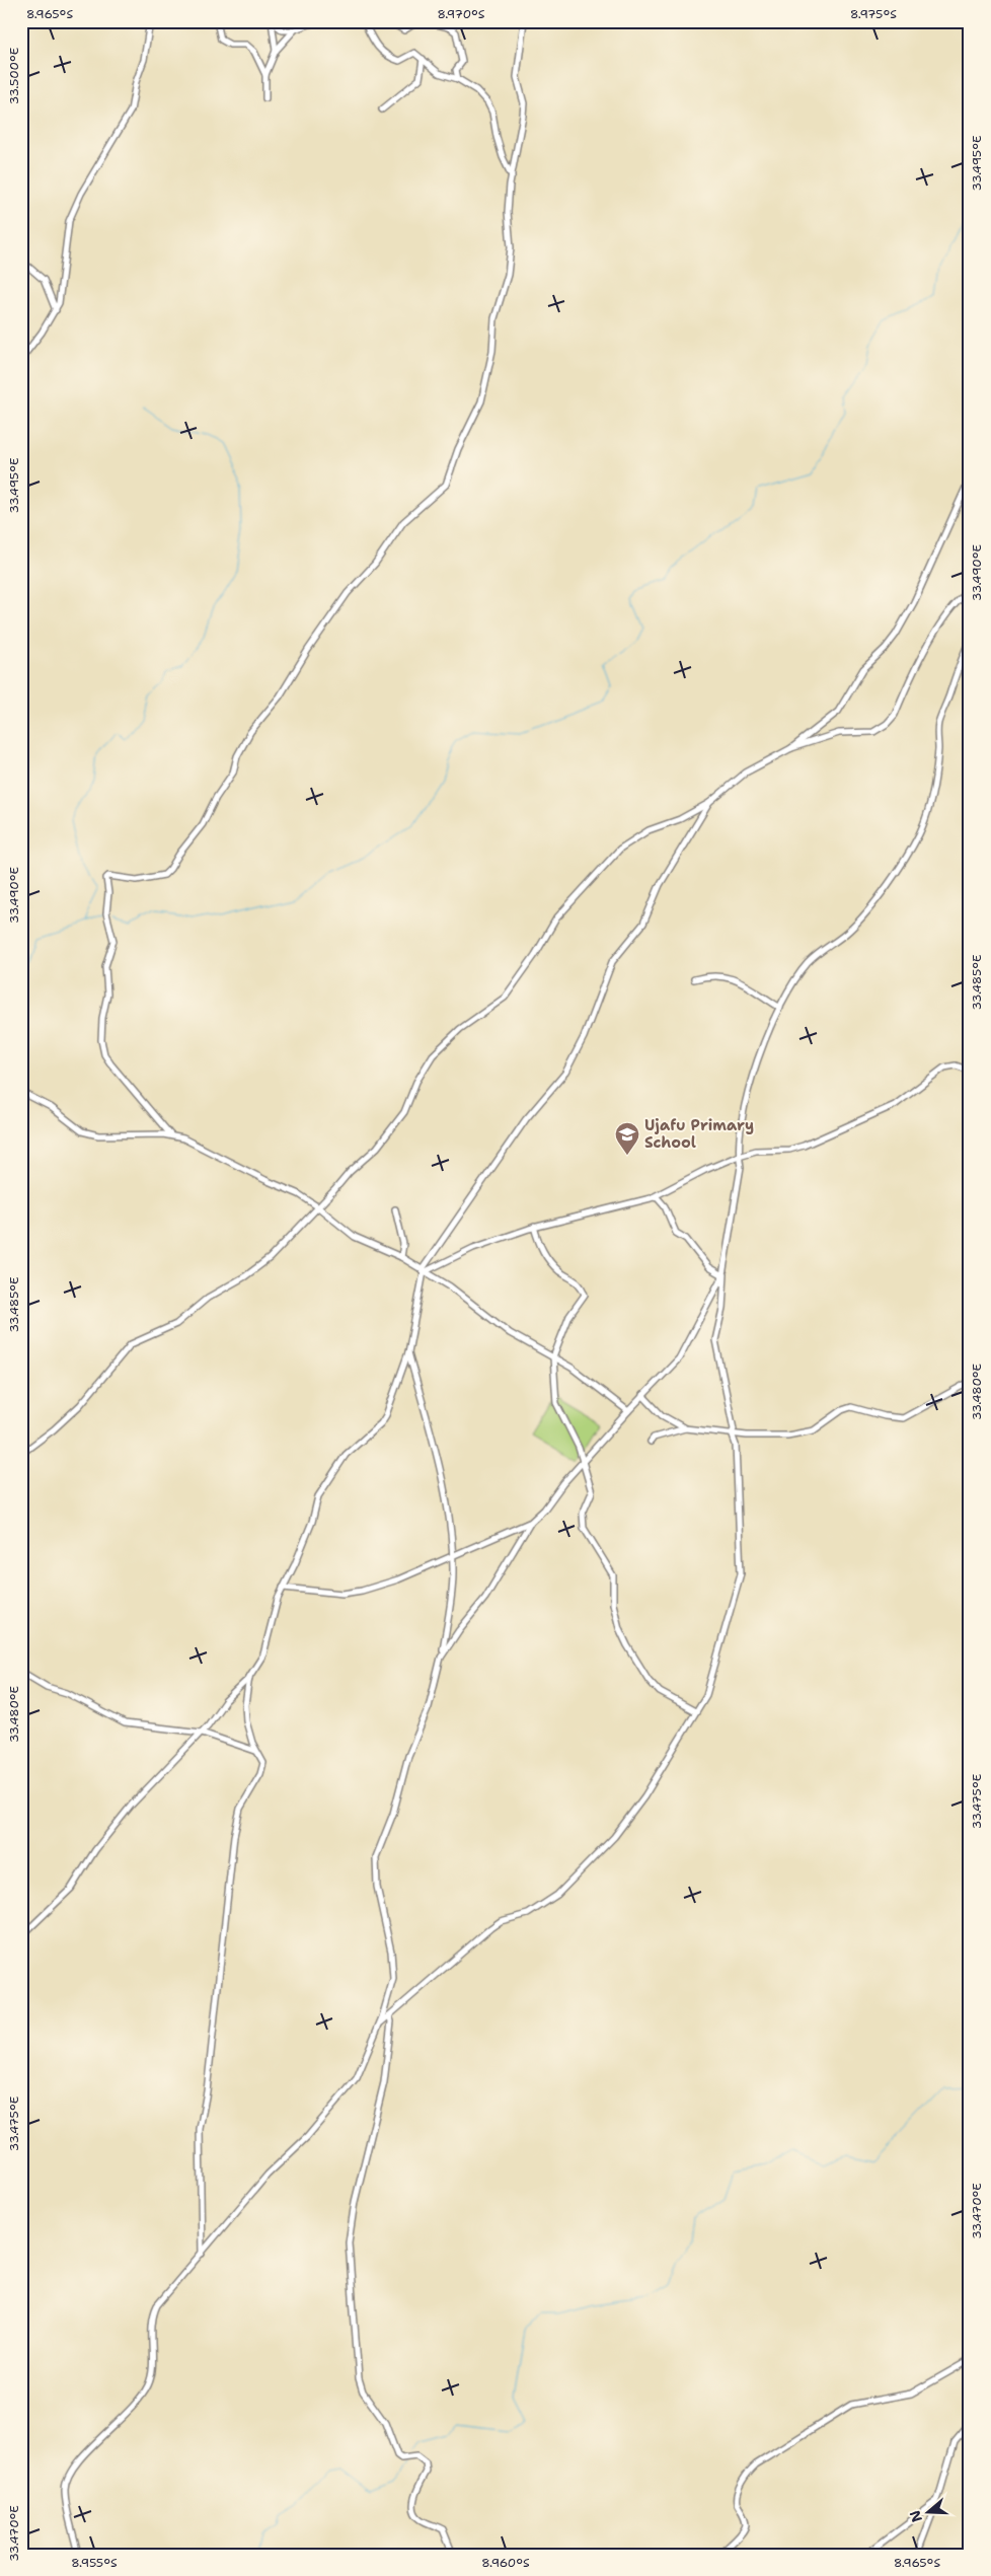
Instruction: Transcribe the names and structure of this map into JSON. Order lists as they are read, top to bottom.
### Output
{
  "places": {
    "school or university": ["Ujafu Primary School"]
  },
  "north": "left",
  "coordinates": [
    "8.965°S",
    "8.970°S",
    "8.975°S",
    "33.500°E",
    "33.495°E",
    "33.490°E",
    "33.485°E",
    "33.480°E",
    "33.475°E",
    "33.470°E",
    "8.955°S",
    "8.960°S"
  ]
}
